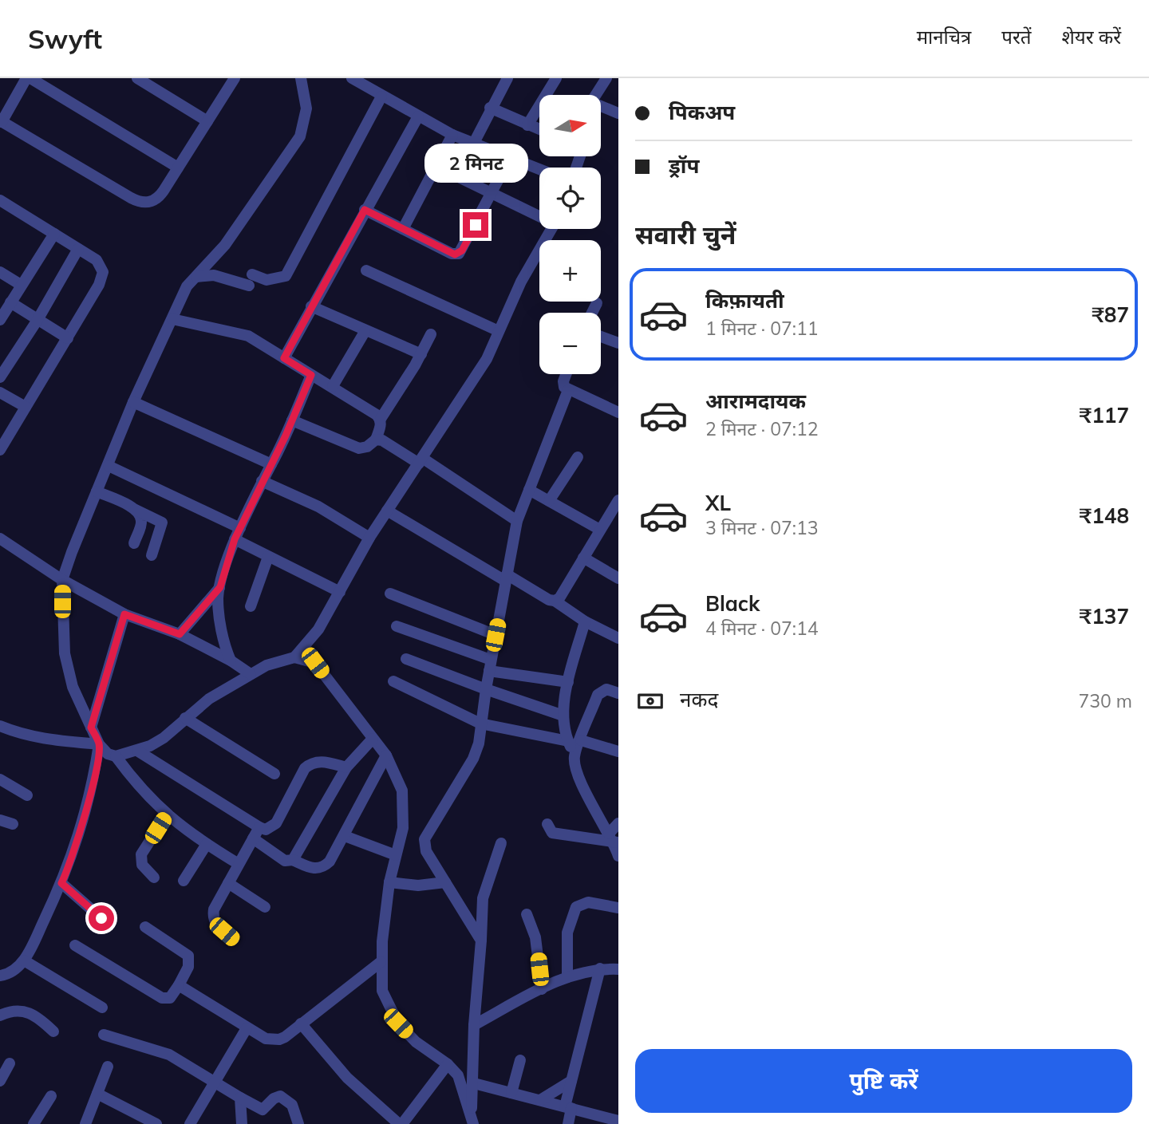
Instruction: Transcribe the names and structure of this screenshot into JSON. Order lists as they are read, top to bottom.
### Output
{
  "north": "right",
  "page": {
    "header": "Swyft",
    "nav": ["मानचित्र", "परतें", "शेयर करें"],
    "banner": ["पिकअप", "ड्रॉप"],
    "map_buttons": ["+", "−"],
    "bubble": "2 मिनट",
    "heading": "सवारी चुनें",
    "list": [
      {
        "name": "किफ़ायती",
        "note": "1 मिनट · 07:11",
        "value": "₹87"
      },
      {
        "name": "आरामदायक",
        "note": "2 मिनट · 07:12",
        "value": "₹117"
      },
      {
        "name": "XL",
        "note": "3 मिनट · 07:13",
        "value": "₹148"
      },
      {
        "name": "Black",
        "note": "4 मिनट · 07:14",
        "value": "₹137"
      }
    ],
    "pay": ["नकद", "730 m"],
    "buttons": "पुष्टि करें"
  }
}
